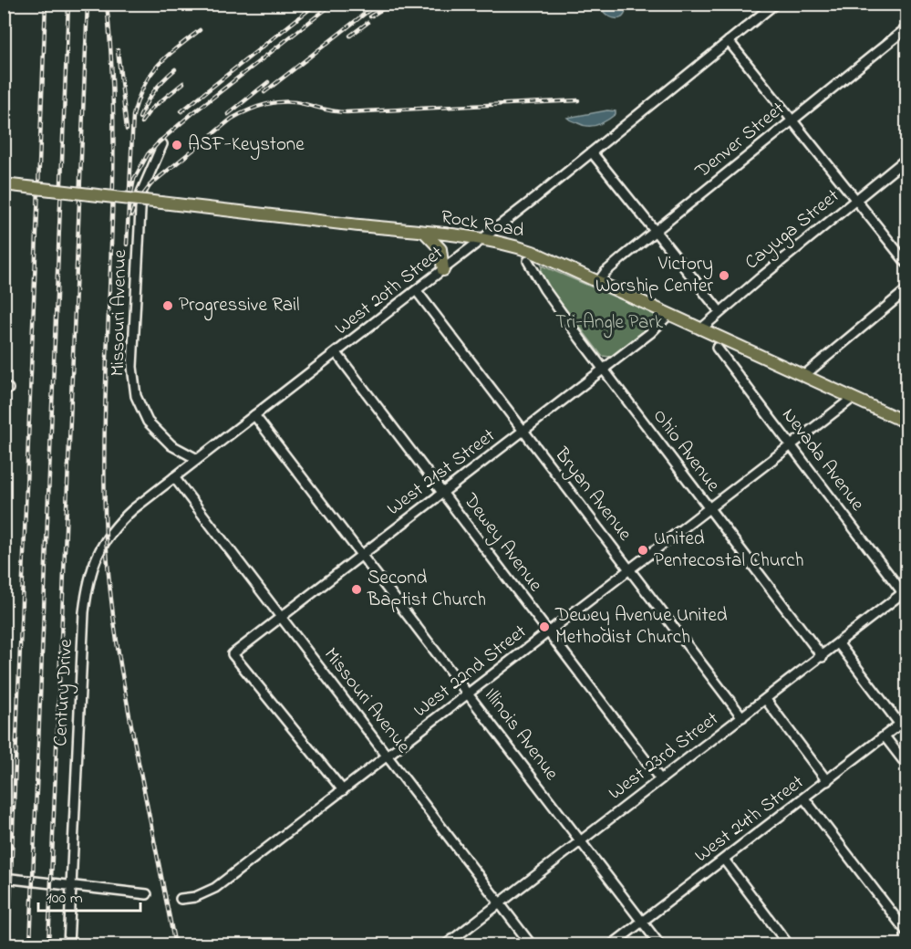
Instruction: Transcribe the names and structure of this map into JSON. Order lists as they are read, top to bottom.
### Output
{
  "streets": {
    "main road": ["Rock Road"],
    "street": [
      "Denver Street",
      "Cayuga Street",
      "West 20th Street",
      "Missouri Avenue",
      "Ohio Avenue",
      "Nevada Avenue",
      "West 21st Street",
      "Bryan Avenue",
      "Dewey Avenue",
      "West 22nd Street",
      "Century Drive",
      "Illinois Avenue",
      "West 23rd Street",
      "West 24th Street"
    ]
  },
  "crossings": [
    ["Denver Street", "Rock Road"],
    ["Rock Road", "Cayuga Street"],
    ["Rock Road", "West 20th Street"],
    ["Rock Road", "West 21st Street"],
    ["Rock Road", "West 22nd Street"],
    ["West 20th Street", "Missouri Avenue"],
    ["West 20th Street", "Bryan Avenue"],
    ["West 20th Street", "Dewey Avenue"],
    ["West 20th Street", "Century Drive"],
    ["West 20th Street", "Illinois Avenue"],
    ["Missouri Avenue", "West 21st Street"],
    ["Missouri Avenue", "West 22nd Street"],
    ["Missouri Avenue", "Century Drive"],
    ["Missouri Avenue", "West 23rd Street"],
    ["Ohio Avenue", "West 21st Street"],
    ["Ohio Avenue", "West 22nd Street"],
    ["Ohio Avenue", "West 23rd Street"],
    ["Nevada Avenue", "West 22nd Street"],
    ["Nevada Avenue", "West 23rd Street"],
    ["West 21st Street", "Bryan Avenue"],
    ["West 21st Street", "Dewey Avenue"],
    ["West 21st Street", "West 22nd Street"],
    ["West 21st Street", "Illinois Avenue"],
    ["Bryan Avenue", "West 22nd Street"],
    ["Bryan Avenue", "West 23rd Street"],
    ["Dewey Avenue", "West 22nd Street"],
    ["Dewey Avenue", "West 23rd Street"],
    ["West 22nd Street", "Illinois Avenue"],
    ["Illinois Avenue", "West 23rd Street"],
    ["Illinois Avenue", "West 24th Street"]
  ],
  "parks": ["Tri-Angle Park"],
  "places": [
    "ASF-Keystone",
    "Victory Worship Center",
    "Progressive Rail",
    "United Pentecostal Church",
    "Second Baptist Church",
    "Dewey Avenue United Methodist Church"
  ],
  "scale_bar": "100 m"
}
